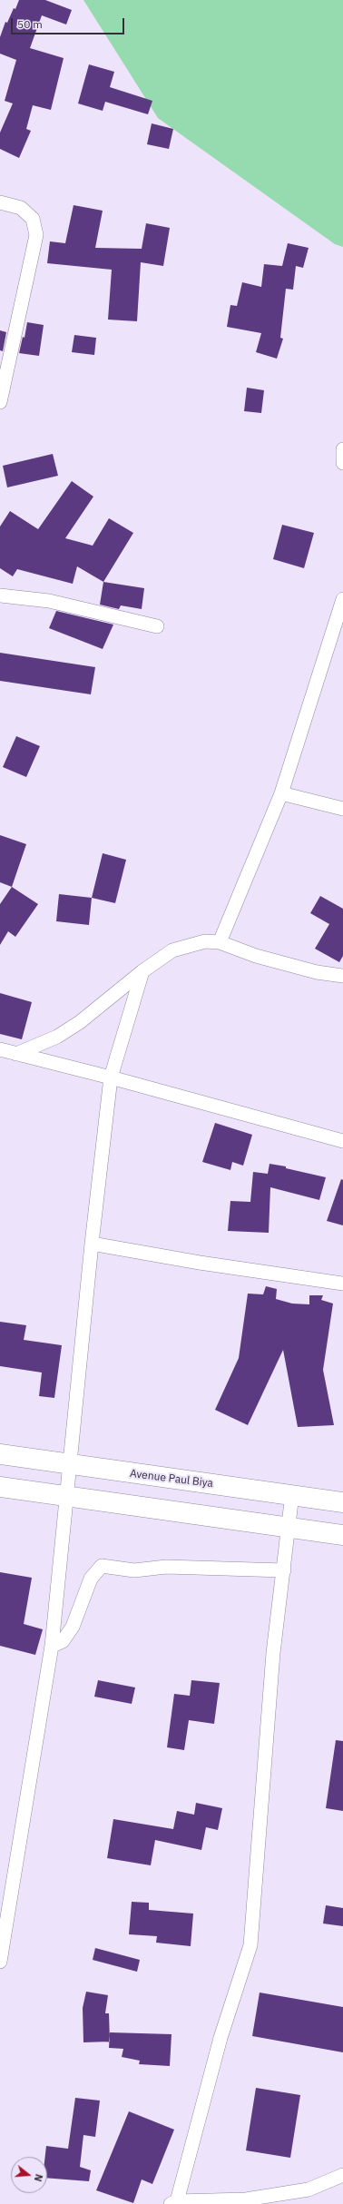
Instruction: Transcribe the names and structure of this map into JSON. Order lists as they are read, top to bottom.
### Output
{
  "streets": {
    "street": ["Avenue Paul Biya"]
  },
  "scale_bar": "50 m",
  "north": "right"
}
